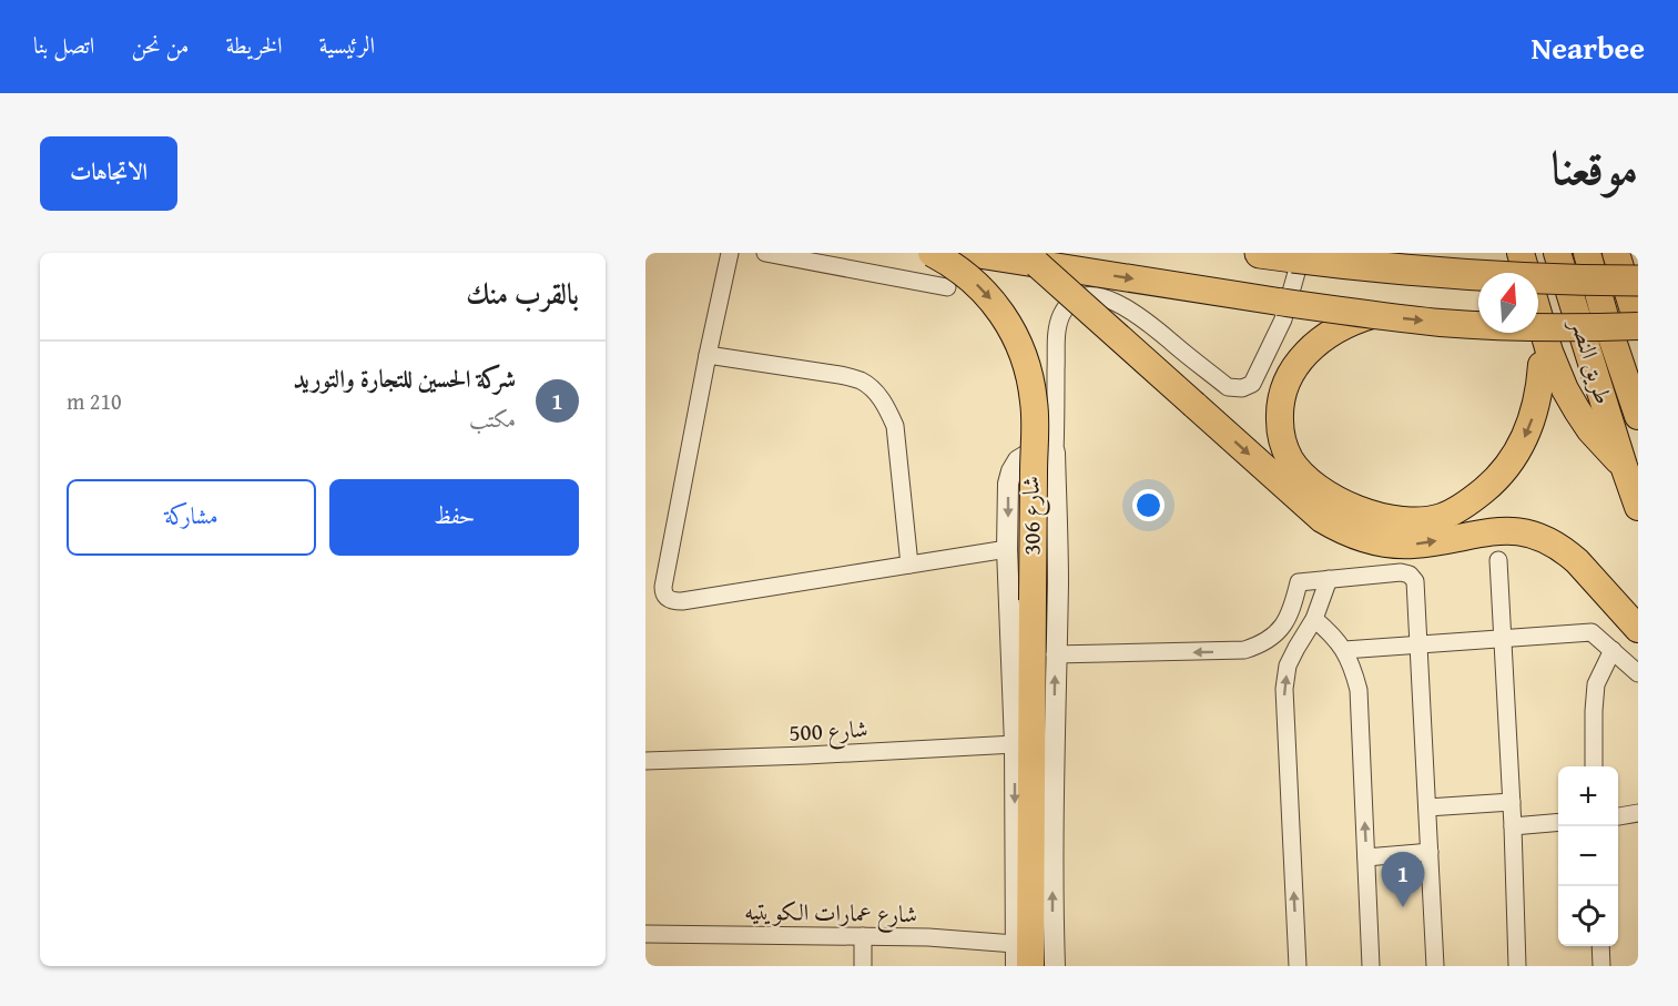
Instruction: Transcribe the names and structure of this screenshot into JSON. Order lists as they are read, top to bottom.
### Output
{
  "streets": {
    "highway": ["طريق النصر"],
    "street": ["شارع 306", "شارع 500", "شارع عمارات الكويتيه"]
  },
  "crossings": [
    ["شارع 306", "شارع 500"],
    ["شارع 306", "شارع عمارات الكويتيه"]
  ],
  "north": "top",
  "page": {
    "header": "Nearbee",
    "nav": [
      "الرئيسية",
      "الخريطة",
      "من نحن",
      "اتصل بنا"
    ],
    "title": "موقعنا",
    "buttons": [
      "الاتجاهات",
      ["حفظ", "مشاركة"]
    ],
    "heading": "بالقرب منك",
    "list": [
      {
        "mark": "1",
        "name": "شركة الحسين للتجارة والتوريد",
        "note": "مكتب",
        "value": "210 m"
      }
    ],
    "map_buttons": ["+", "−"],
    "pins": "1"
  }
}
